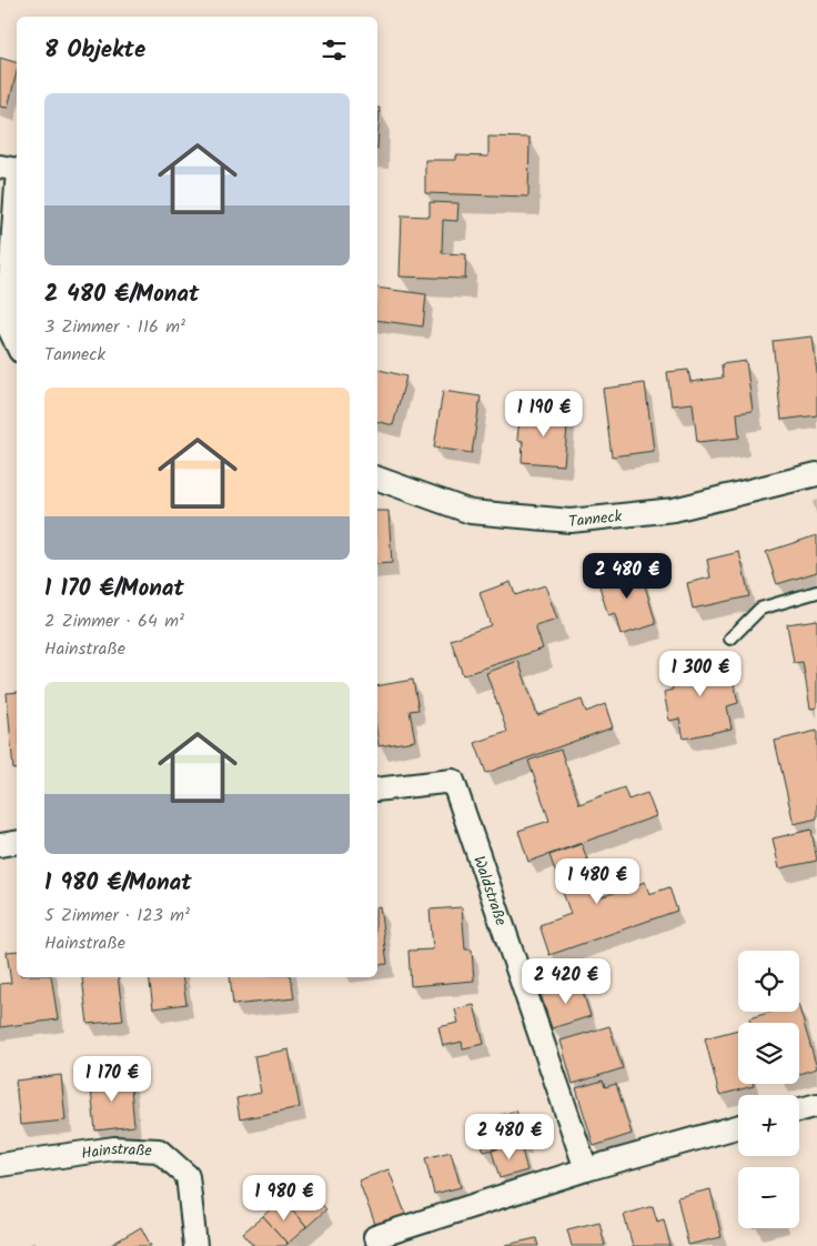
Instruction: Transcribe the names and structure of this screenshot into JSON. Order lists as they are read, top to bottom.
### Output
{
  "streets": {
    "street": ["Tanneck", "Waldstraße", "Hainstraße"]
  },
  "page": {
    "heading": "8 Objekte",
    "list": [
      {
        "name": "2 480 €/Monat",
        "note": "3 Zimmer · 116 m² · Tanneck"
      },
      {
        "name": "1 170 €/Monat",
        "note": "2 Zimmer · 64 m² · Hainstraße"
      },
      {
        "name": "1 980 €/Monat",
        "note": "5 Zimmer · 123 m² · Hainstraße"
      }
    ],
    "price": [
      "1 190 €",
      "2 480 €",
      "1 300 €",
      "1 480 €",
      "2 420 €",
      "1 170 €",
      "2 480 €",
      "1 980 €"
    ],
    "map_buttons": ["+", "−"]
  }
}
